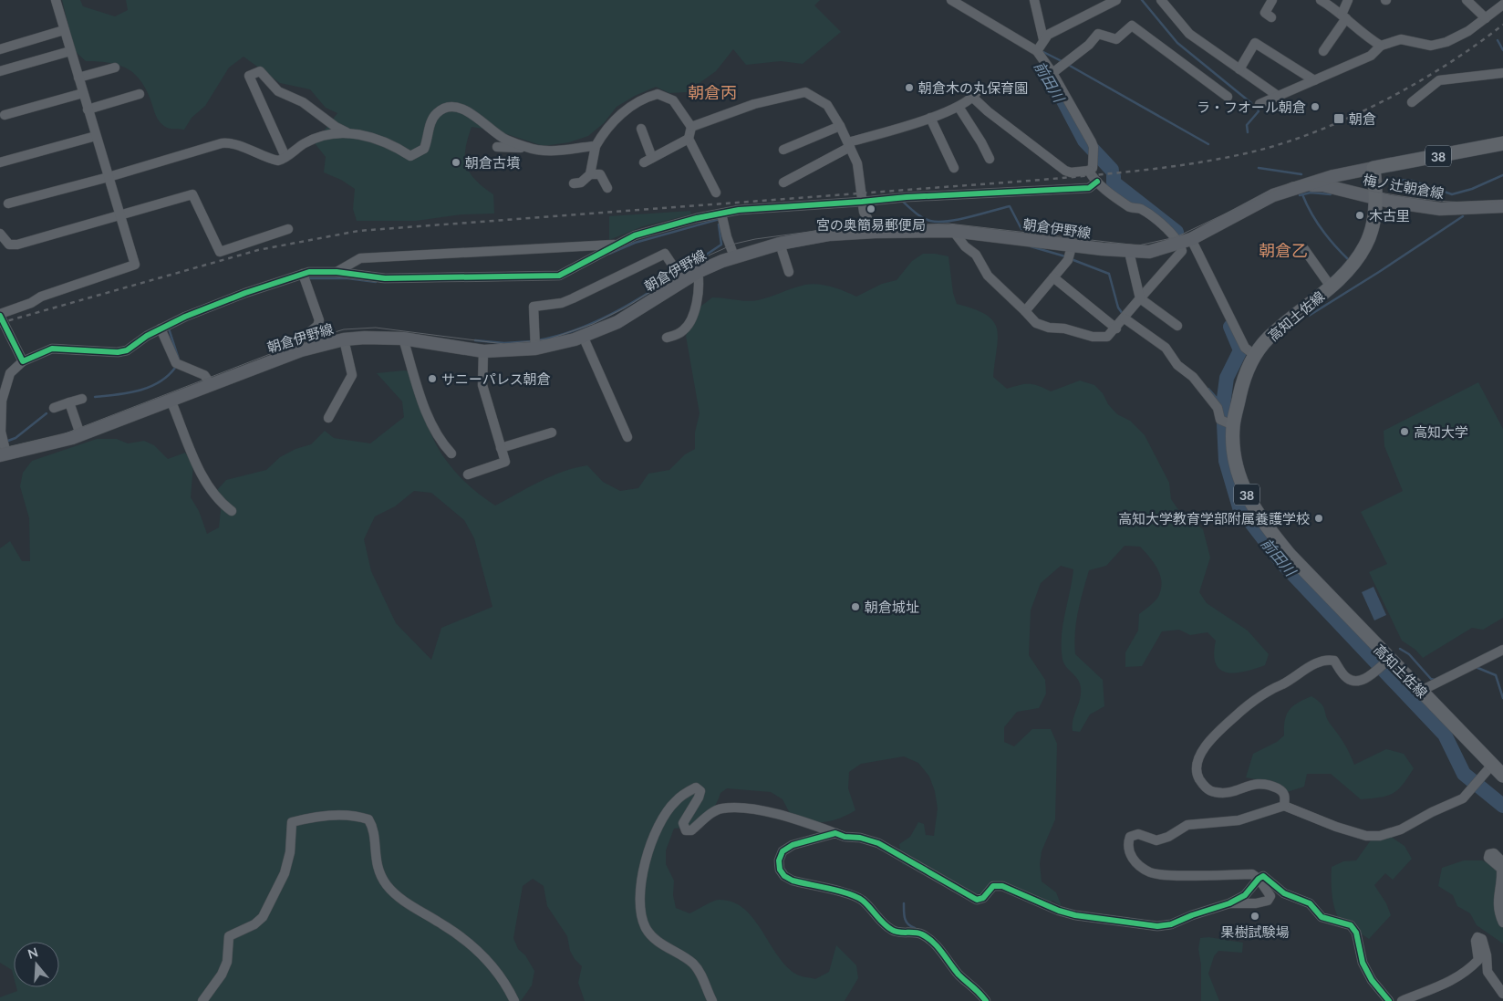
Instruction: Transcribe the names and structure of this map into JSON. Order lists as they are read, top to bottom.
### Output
{
  "streets": {
    "main road": [
      "38",
      "梅ノ辻朝倉線",
      "朝倉伊野線",
      "高知土佐線"
    ]
  },
  "crossings": [
    ["38", "朝倉伊野線"],
    ["38", "高知土佐線"],
    ["梅ノ辻朝倉線", "朝倉伊野線"],
    ["梅ノ辻朝倉線", "高知土佐線"],
    ["朝倉伊野線", "高知土佐線"]
  ],
  "districts": ["朝倉丙", "朝倉乙"],
  "water": ["前田川"],
  "places": {
    "other": [
      "朝倉木の丸保育園",
      "ラ・フオール朝倉",
      "朝倉古墳",
      "宮の奥簡易郵便局",
      "木古里",
      "サニーパレス朝倉",
      "高知大学",
      "高知大学教育学部附属養護学校",
      "朝倉城址",
      "果樹試験場"
    ],
    "transit": ["朝倉"]
  },
  "north": "top"
}
